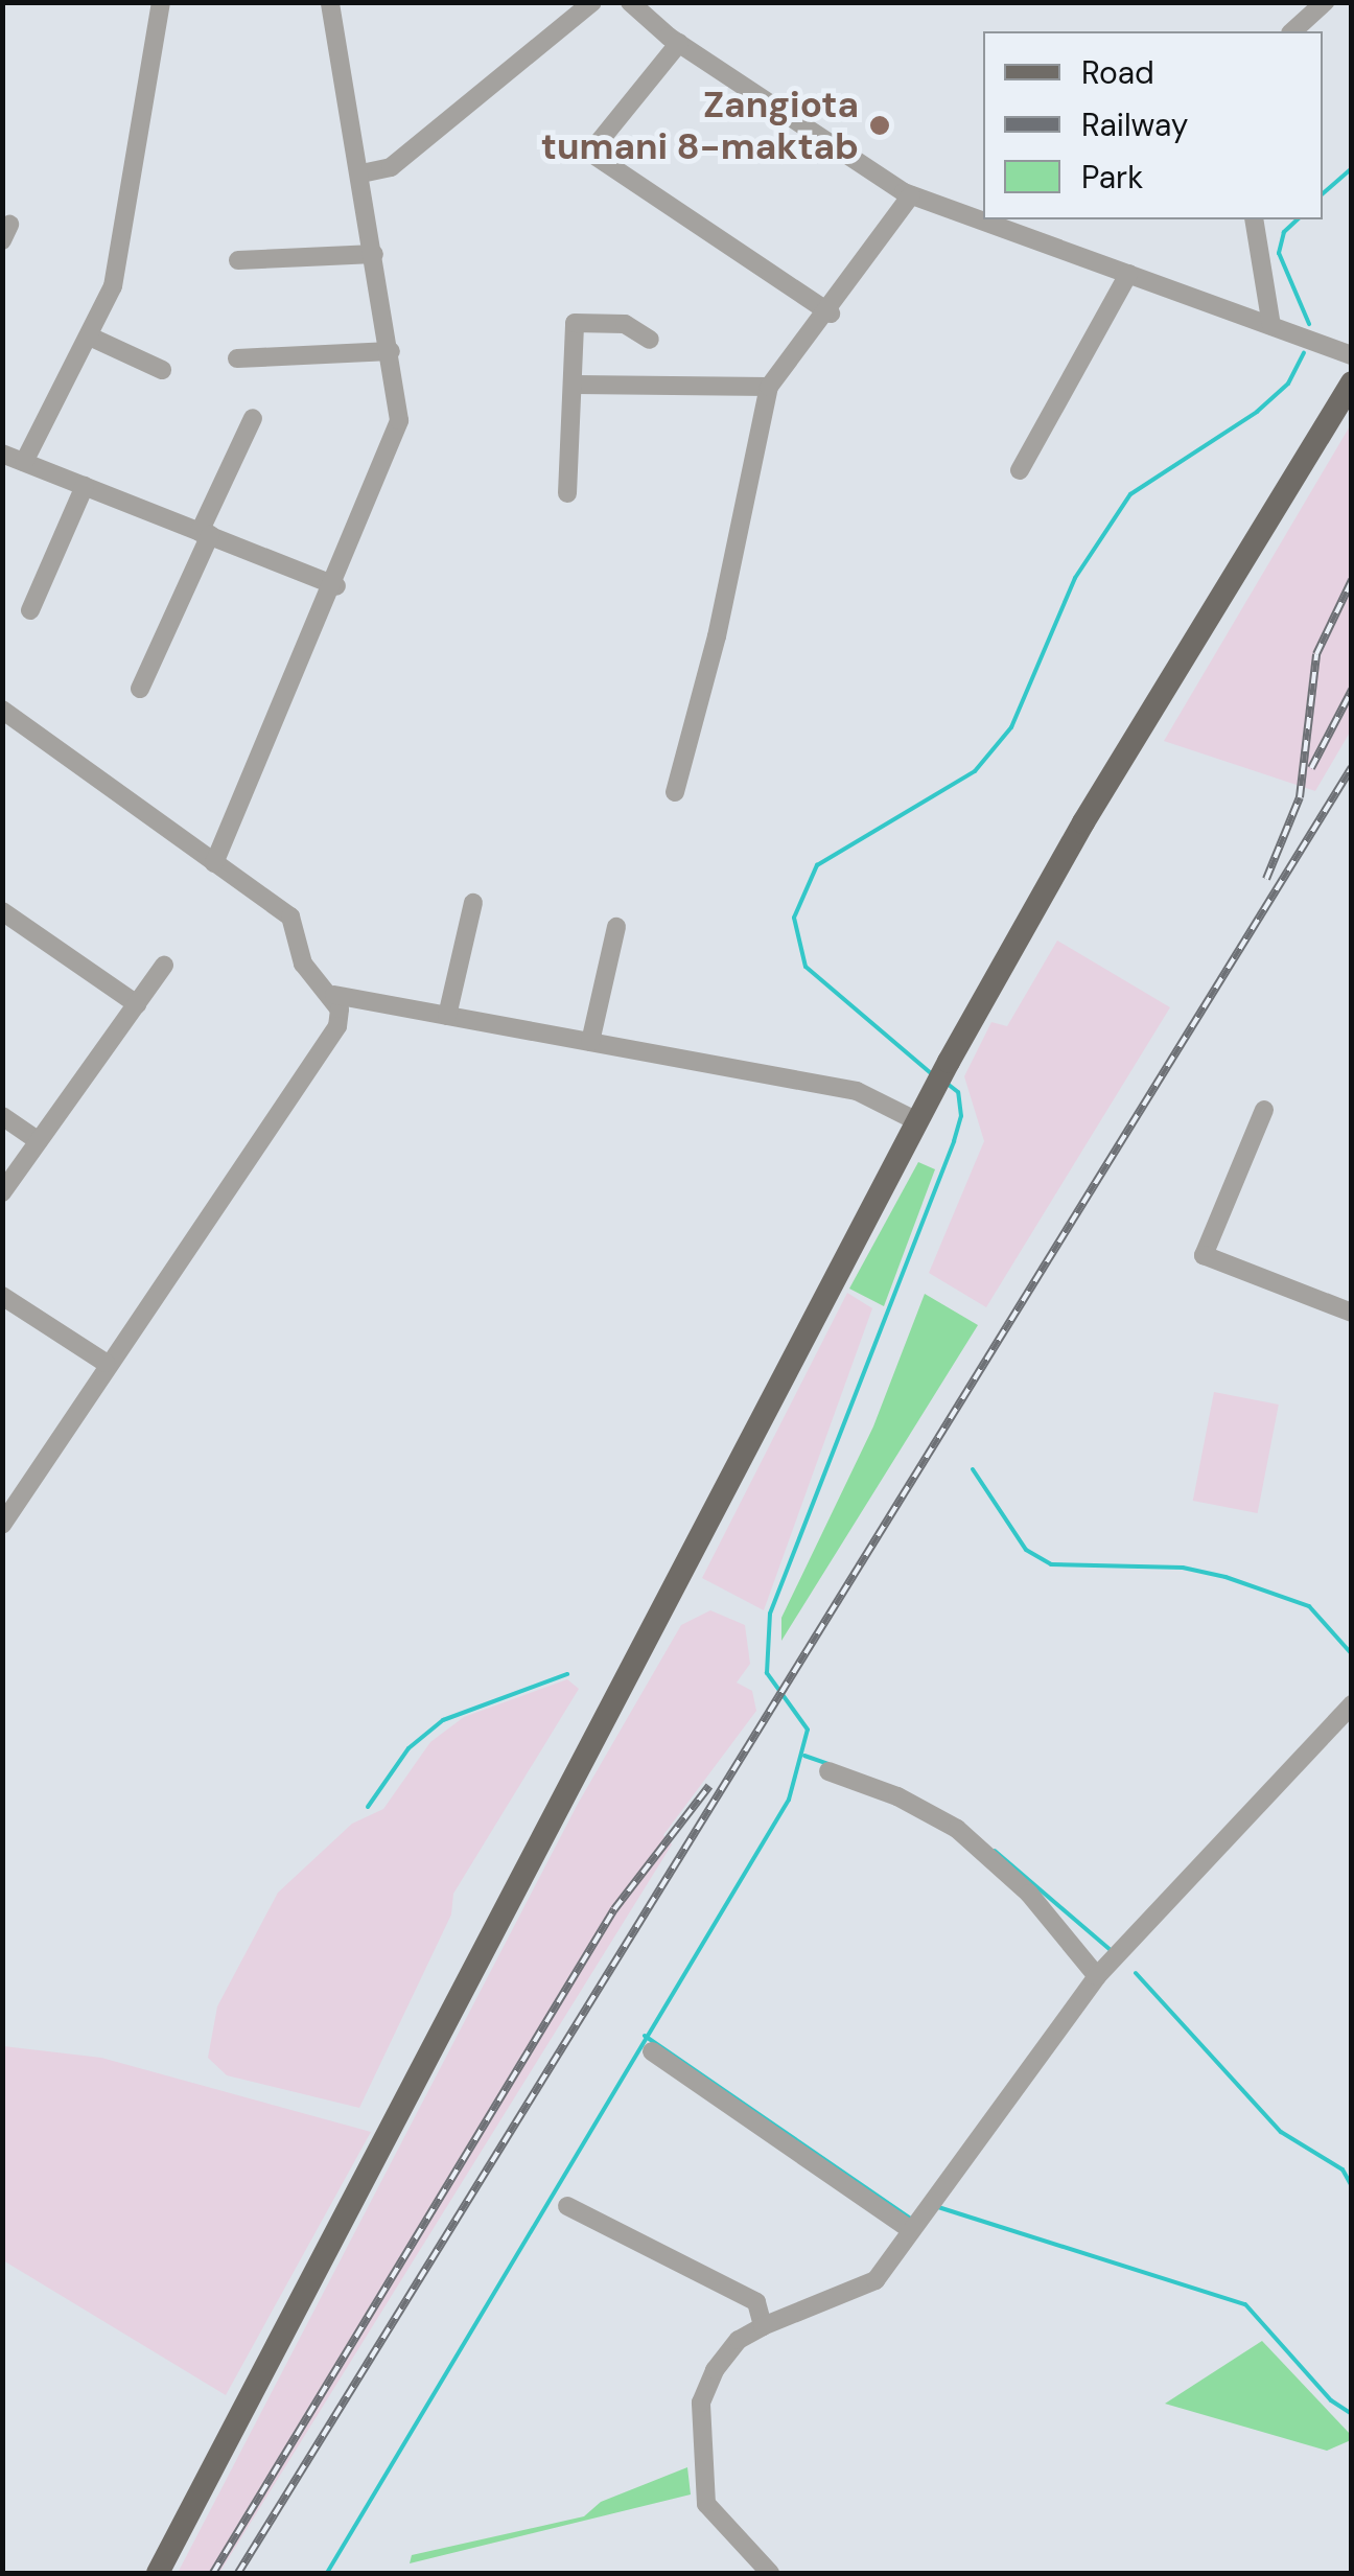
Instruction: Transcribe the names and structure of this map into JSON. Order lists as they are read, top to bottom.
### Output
{
  "places": ["Zangiota tumani 8-maktab"],
  "legend": ["Road", "Railway", "Park"]
}
